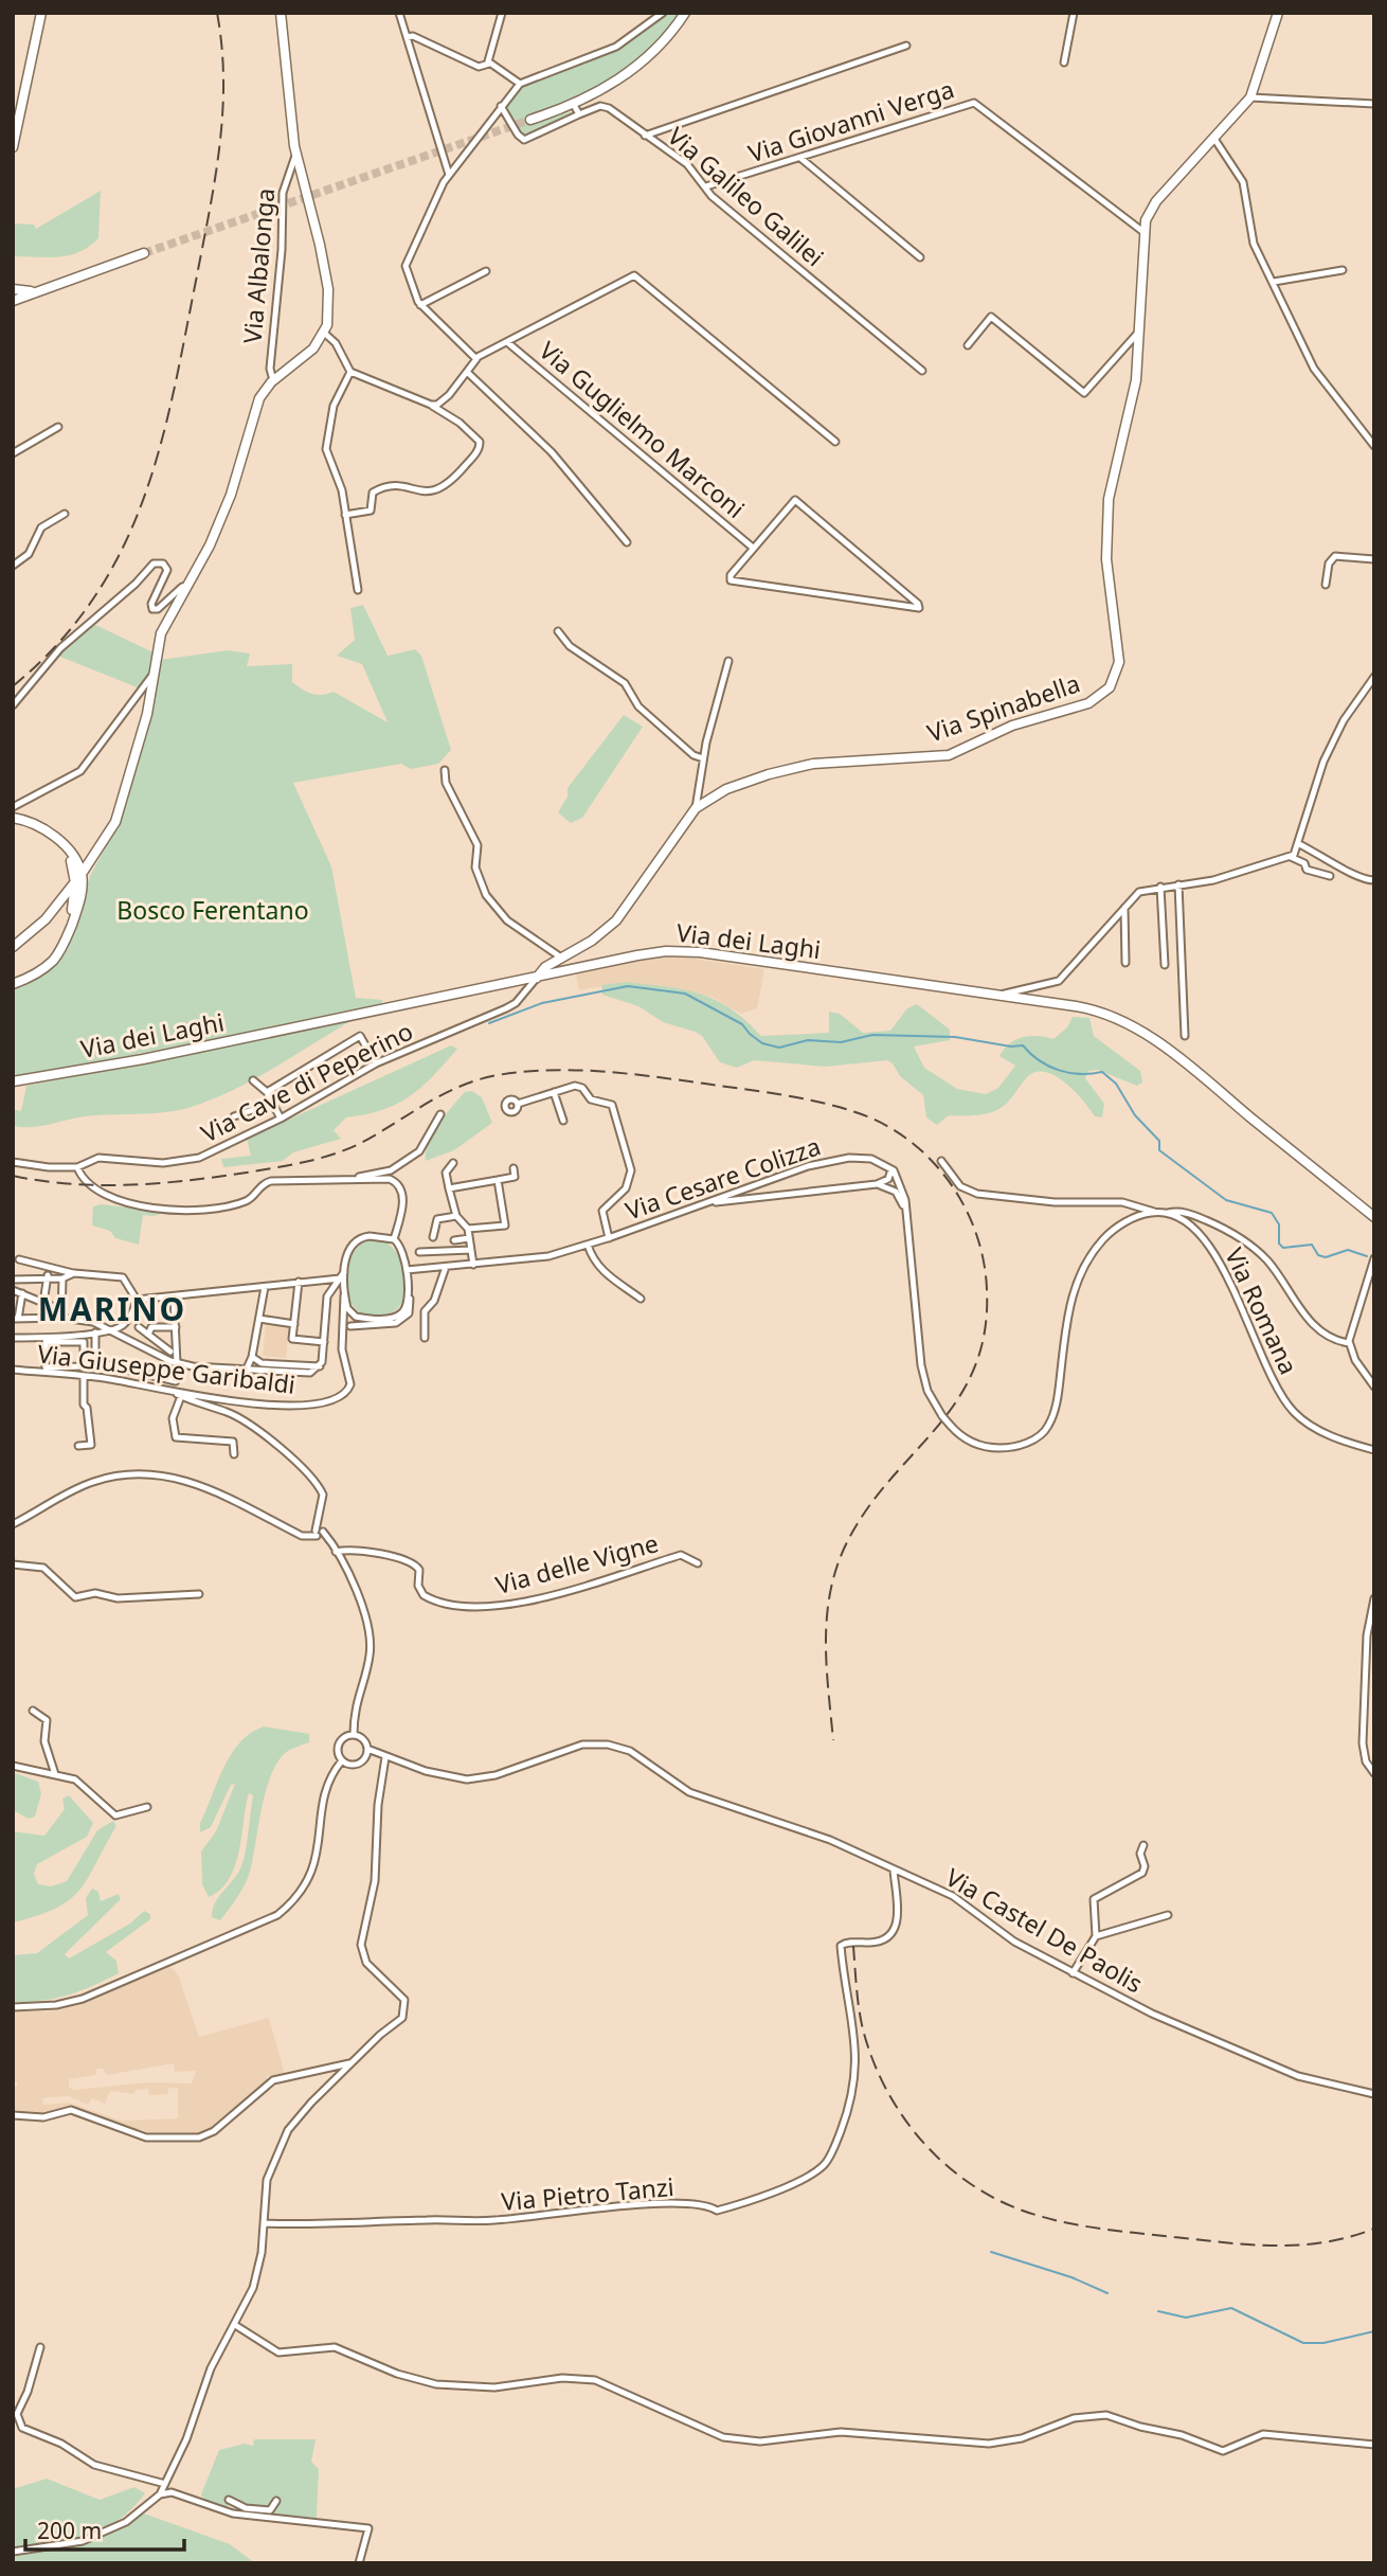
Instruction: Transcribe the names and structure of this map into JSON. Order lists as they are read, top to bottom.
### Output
{
  "streets": {
    "main road": ["Via Spinabella", "Via dei Laghi"],
    "street": [
      "Via Giovanni Verga",
      "Via Galileo Galilei",
      "Via Albalonga",
      "Via Guglielmo Marconi",
      "Via Cave di Peperino",
      "Via Cesare Colizza",
      "Via Romana",
      "Via Giuseppe Garibaldi",
      "Via delle Vigne",
      "Via Castel De Paolis",
      "Via Pietro Tanzi"
    ]
  },
  "crossings": [
    ["Via Giovanni Verga", "Via Galileo Galilei"],
    ["Via Giovanni Verga", "Via Spinabella"],
    ["Via Spinabella", "Via dei Laghi"],
    ["Via Spinabella", "Via Cave di Peperino"],
    ["Via dei Laghi", "Via Cave di Peperino"],
    ["Via Cesare Colizza", "Via Romana"],
    ["Via Cesare Colizza", "Via Giuseppe Garibaldi"],
    ["Via Castel De Paolis", "Via Pietro Tanzi"]
  ],
  "districts": ["MARINO"],
  "parks": ["Bosco Ferentano"],
  "scale_bar": "200 m"
}
